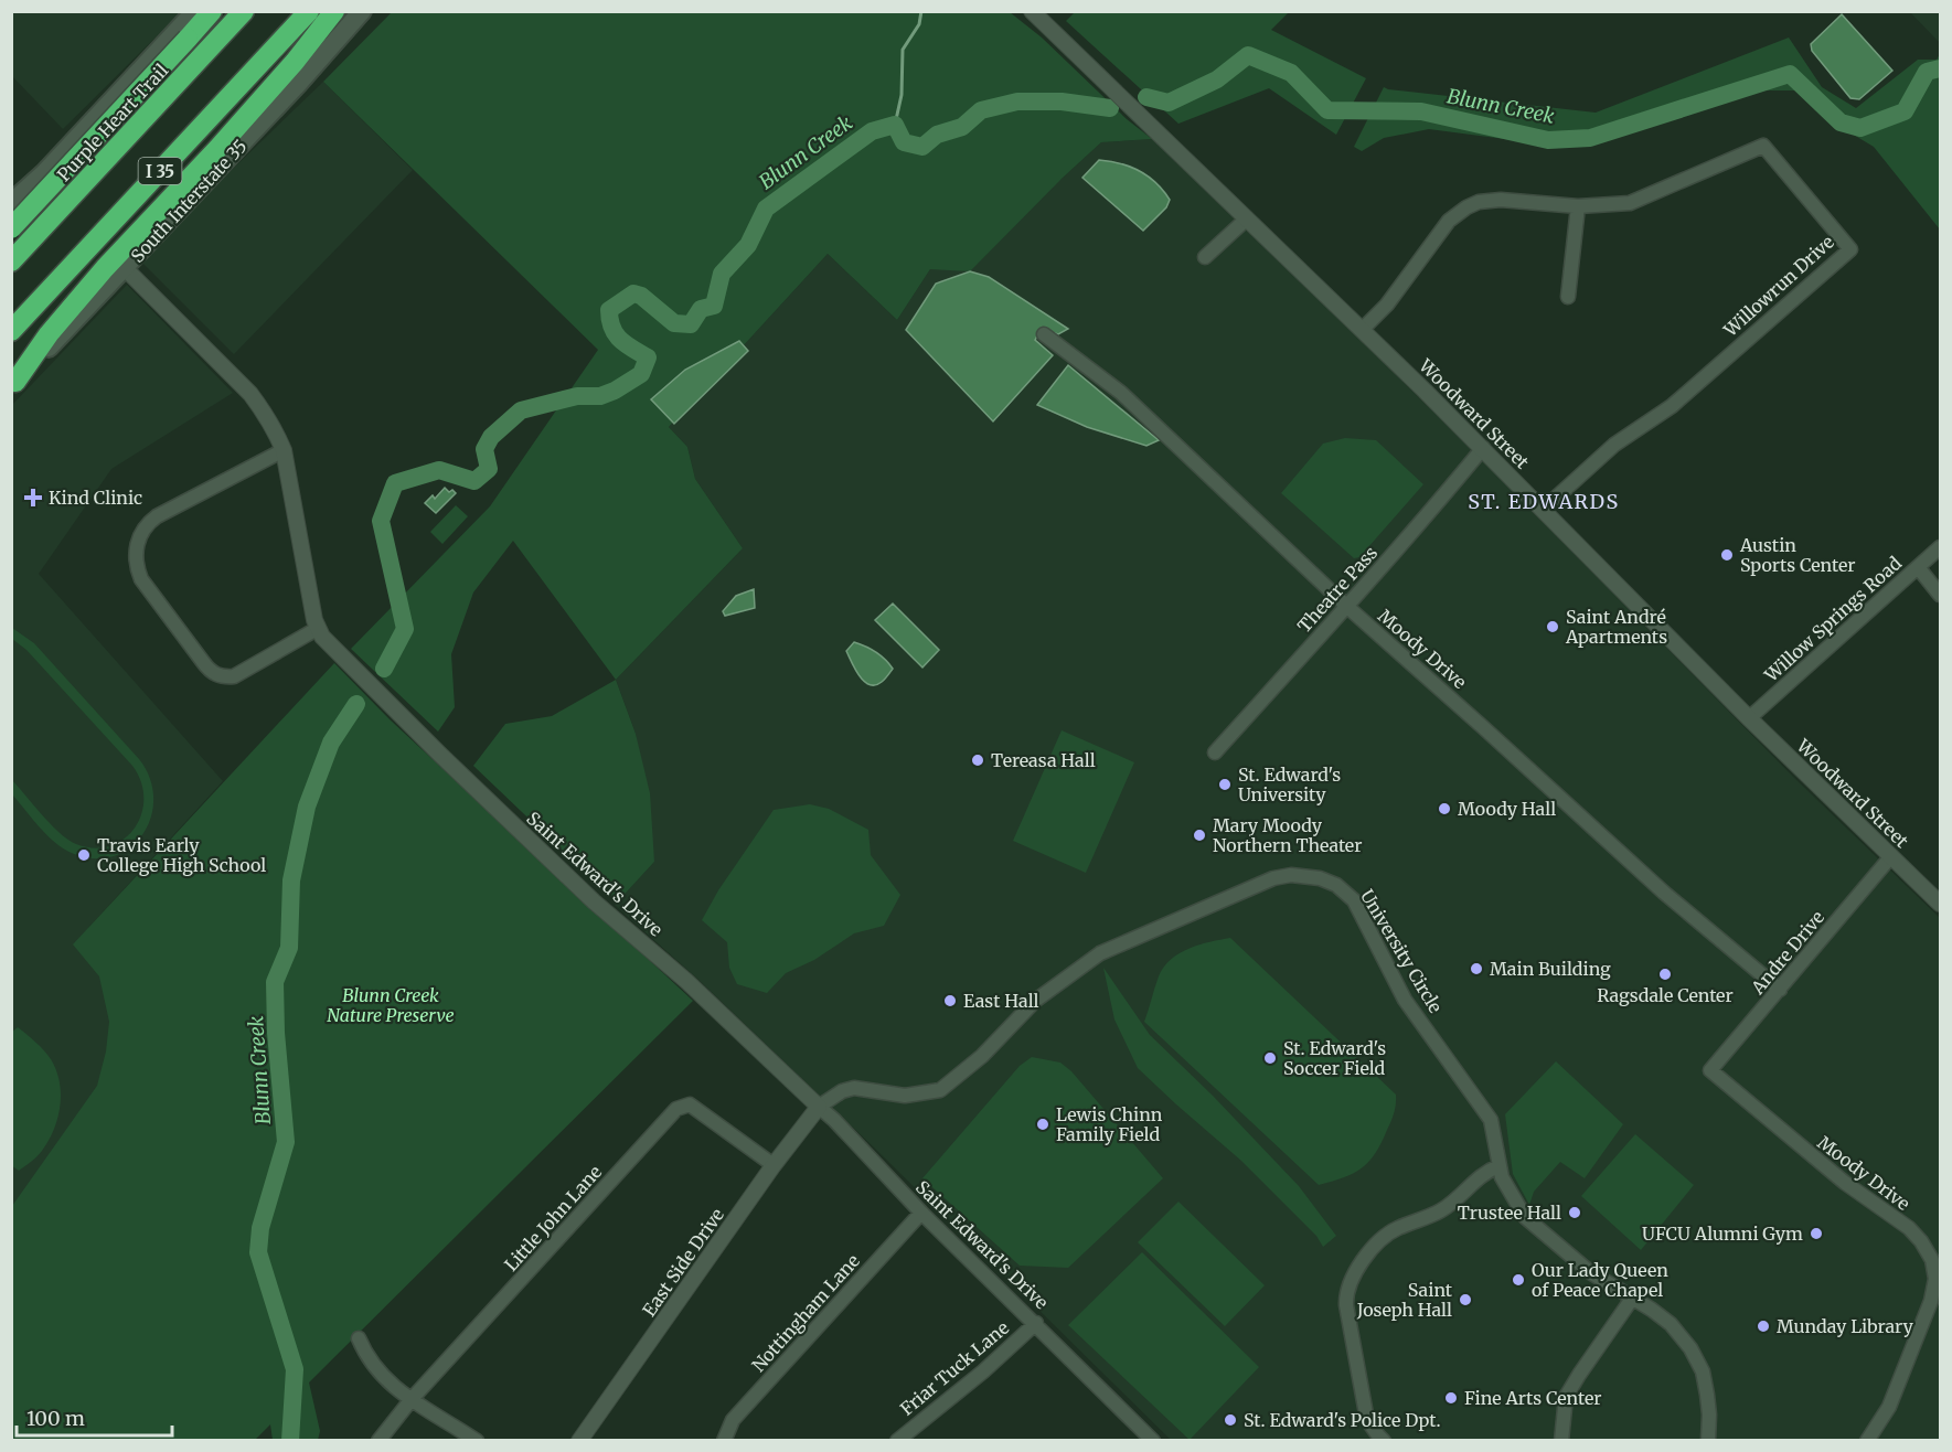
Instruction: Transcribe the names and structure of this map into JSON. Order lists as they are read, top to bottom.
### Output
{
  "streets": {
    "highway": ["Purple Heart Trail", "I 35"],
    "main road": ["South Interstate 35"],
    "street": [
      "Willowrun Drive",
      "Woodward Street",
      "Theatre Pass",
      "Willow Springs Road",
      "Moody Drive",
      "Saint Edward's Drive",
      "University Circle",
      "Andre Drive",
      "Little John Lane",
      "East Side Drive",
      "Nottingham Lane",
      "Friar Tuck Lane"
    ]
  },
  "crossings": [
    ["Willowrun Drive", "Woodward Street"],
    ["Woodward Street", "Theatre Pass"],
    ["Woodward Street", "Willow Springs Road"],
    ["Woodward Street", "Andre Drive"],
    ["Theatre Pass", "Moody Drive"],
    ["Moody Drive", "Andre Drive"],
    ["Saint Edward's Drive", "University Circle"],
    ["Saint Edward's Drive", "East Side Drive"],
    ["Saint Edward's Drive", "Nottingham Lane"],
    ["Saint Edward's Drive", "Friar Tuck Lane"],
    ["University Circle", "East Side Drive"],
    ["Little John Lane", "East Side Drive"]
  ],
  "districts": ["ST. EDWARDS"],
  "water": ["Blunn Creek"],
  "parks": ["Blunn Creek Nature Preserve"],
  "places": {
    "health": ["Kind Clinic"],
    "other": [
      "Austin Sports Center",
      "Saint André Apartments",
      "Tereasa Hall",
      "St. Edward's University",
      "Moody Hall",
      "Mary Moody Northern Theater",
      "Travis Early College High School",
      "Main Building",
      "Ragsdale Center",
      "East Hall",
      "St. Edward's Soccer Field",
      "Lewis Chinn Family Field",
      "Trustee Hall",
      "UFCU Alumni Gym",
      "Our Lady Queen of Peace Chapel",
      "Saint Joseph Hall",
      "Munday Library",
      "Fine Arts Center",
      "St. Edward's Police Dpt."
    ]
  },
  "scale_bar": "100 m"
}
